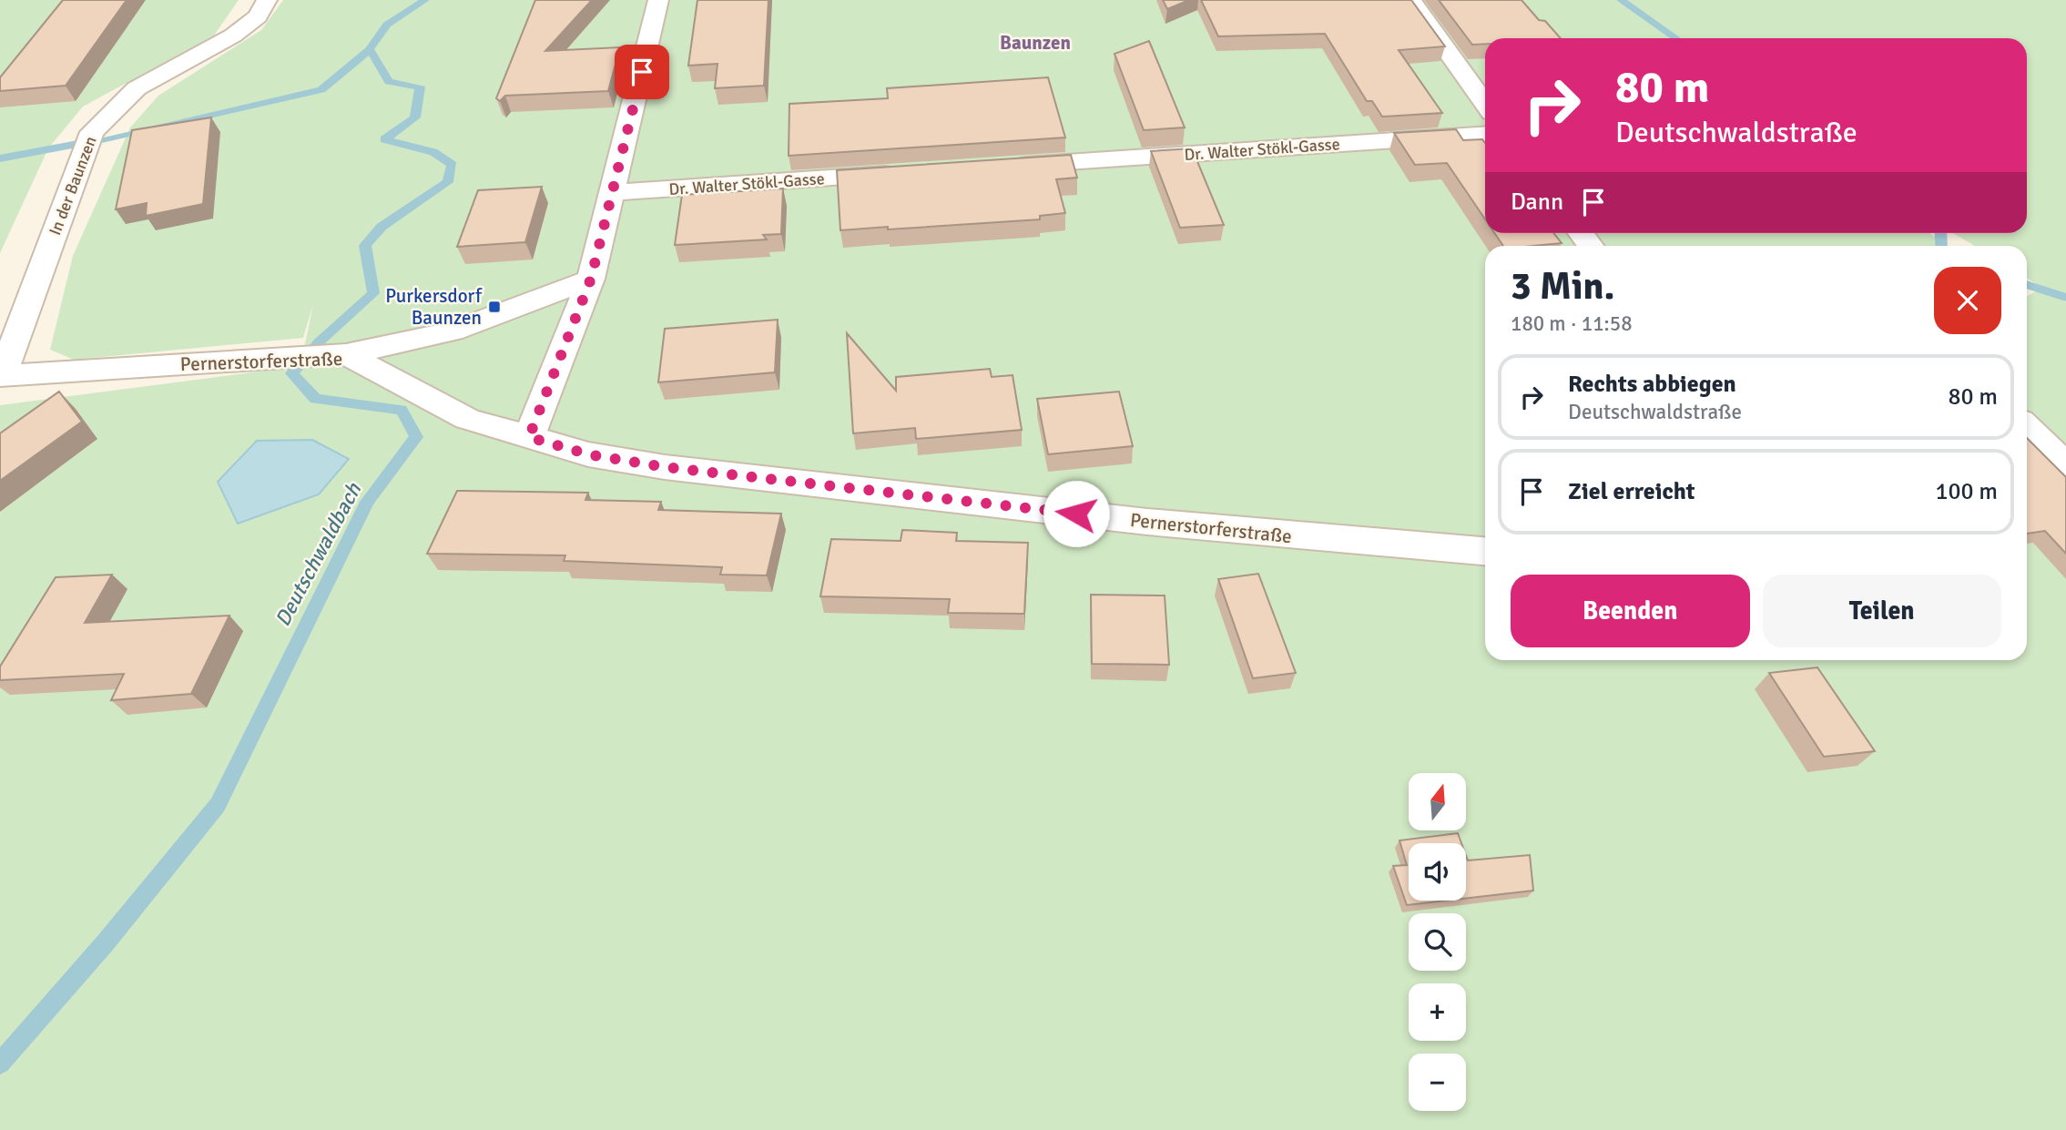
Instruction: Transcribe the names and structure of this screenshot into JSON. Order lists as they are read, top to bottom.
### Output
{
  "streets": {
    "street": ["Dr. Walter Stökl-Gasse", "In der Baunzen", "Pernerstorferstraße"]
  },
  "crossings": [
    ["In der Baunzen", "Pernerstorferstraße"]
  ],
  "districts": ["Baunzen"],
  "water": ["Deutschwaldbach"],
  "places": {
    "transit": ["Purkersdorf Baunzen"]
  },
  "north": "top",
  "page": {
    "turn": ["80 m", "Deutschwaldstraße"],
    "then": "Dann",
    "heading": ["3 Min.", "180 m · 11:58"],
    "list": [
      {
        "name": "Rechts abbiegen",
        "note": "Deutschwaldstraße",
        "value": "80 m"
      },
      {
        "name": "Ziel erreicht",
        "value": "100 m"
      }
    ],
    "buttons": ["Beenden", "Teilen"],
    "map_buttons": ["+", "−"]
  }
}
